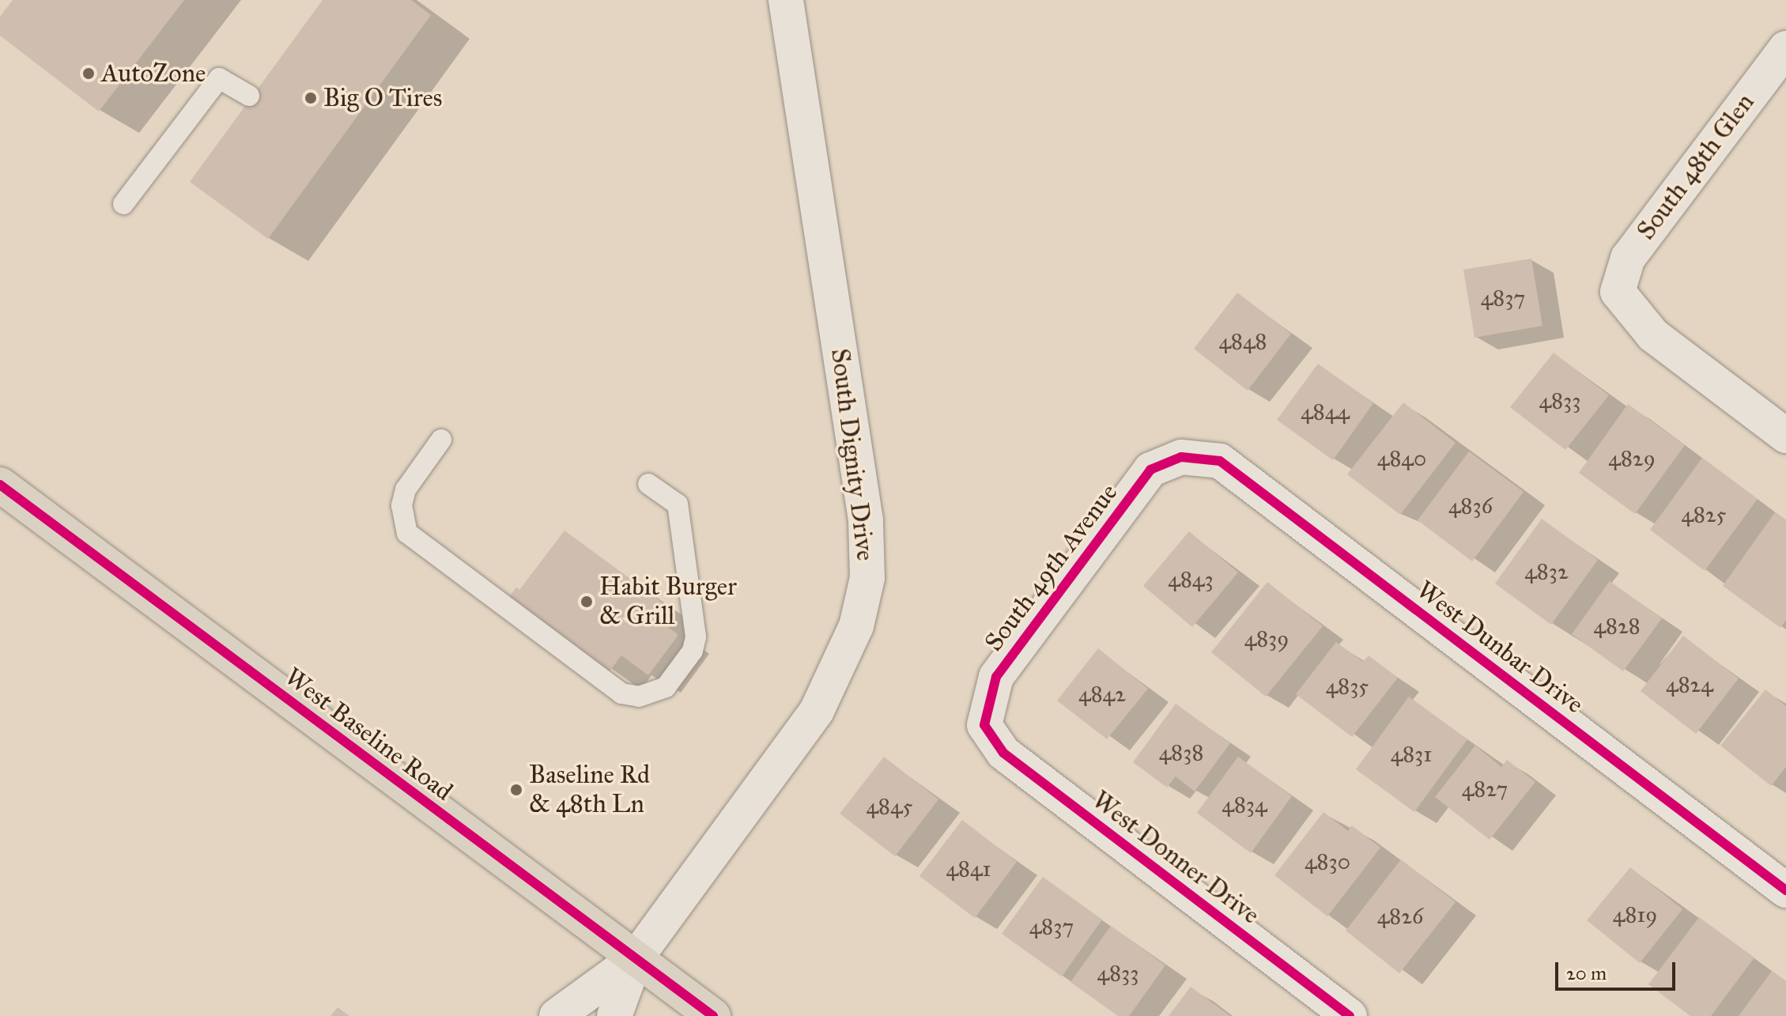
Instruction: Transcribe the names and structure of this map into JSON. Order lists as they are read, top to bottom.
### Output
{
  "streets": {
    "main road": ["West Baseline Road"],
    "street": [
      "South 48th Glen",
      "South Dignity Drive",
      "South 49th Avenue",
      "West Dunbar Drive",
      "West Donner Drive"
    ]
  },
  "crossings": [
    ["South Dignity Drive", "West Baseline Road"],
    ["South 49th Avenue", "West Dunbar Drive"],
    ["South 49th Avenue", "West Donner Drive"]
  ],
  "places": [
    "AutoZone",
    "Big O Tires",
    "Habit Burger & Grill",
    "Baseline Rd & 48th Ln"
  ],
  "house_numbers": [
    "4837",
    "4848",
    "4833",
    "4844",
    "4840",
    "4829",
    "4836",
    "4825",
    "4832",
    "4843",
    "4828",
    "4839",
    "4824",
    "4835",
    "4842",
    "4838",
    "4831",
    "4827",
    "4834",
    "4845",
    "4830",
    "4841",
    "4819",
    "4826",
    "4837",
    "4833"
  ],
  "scale_bar": "20 m"
}
